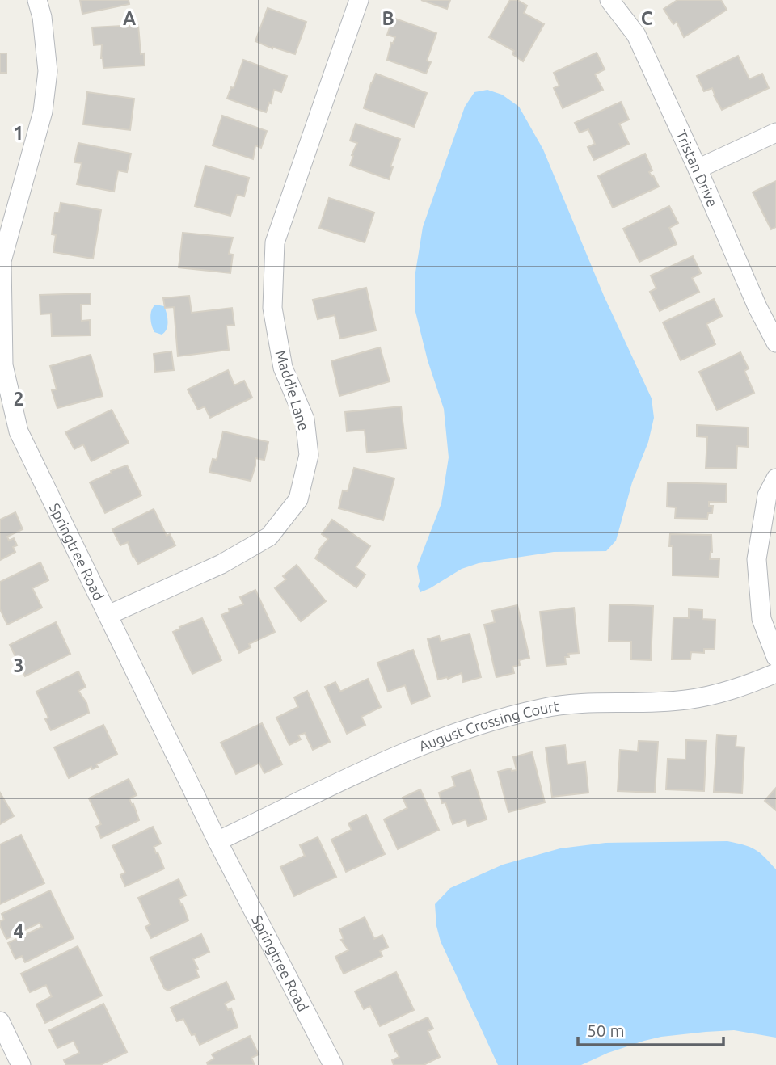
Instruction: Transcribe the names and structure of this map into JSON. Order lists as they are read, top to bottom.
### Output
{
  "streets": {
    "street": [
      "Tristan Drive",
      "Maddie Lane",
      "Springtree Road",
      "August Crossing Court"
    ]
  },
  "crossings": [
    ["Maddie Lane", "Springtree Road"],
    ["Springtree Road", "August Crossing Court"]
  ],
  "scale_bar": "50 m",
  "grid": {
    "columns": ["A", "B", "C"],
    "rows": [
      "1",
      "2",
      "3",
      "4"
    ]
  }
}
